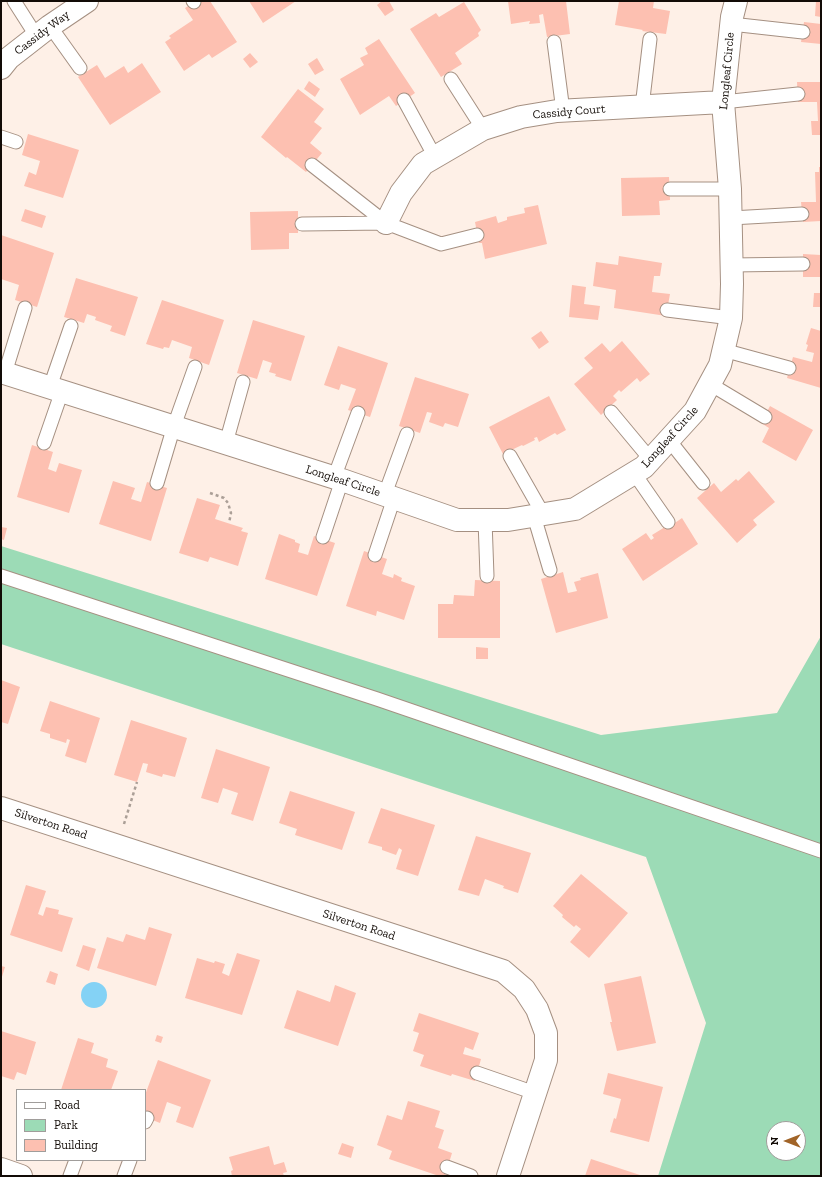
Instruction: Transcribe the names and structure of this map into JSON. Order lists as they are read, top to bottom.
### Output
{
  "streets": {
    "street": [
      "Cassidy Way",
      "Longleaf Circle",
      "Cassidy Court",
      "Silverton Road"
    ]
  },
  "crossings": [
    ["Longleaf Circle", "Cassidy Court"]
  ],
  "legend": ["Road", "Park", "Building"],
  "north": "left"
}
